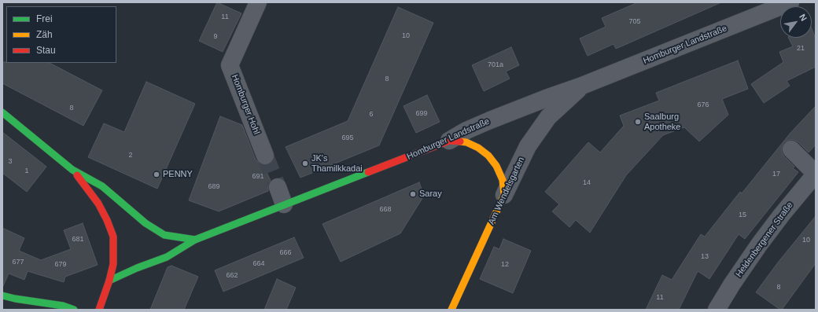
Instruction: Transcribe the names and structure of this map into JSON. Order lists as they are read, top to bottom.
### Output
{
  "streets": {
    "street": [
      "Homburger Landstraße",
      "Homburger Hohl",
      "Am Wendelsgarten",
      "Heldenbergener Straße"
    ]
  },
  "crossings": [
    ["Homburger Landstraße", "Am Wendelsgarten"]
  ],
  "places": [
    "Saalburg Apotheke",
    "JK's Thamilkkadai",
    "PENNY",
    "Saray"
  ],
  "house_numbers": [
    "11",
    "705",
    "10",
    "9",
    "21",
    "701a",
    "8",
    "676",
    "8",
    "699",
    "6",
    "695",
    "2",
    "3",
    "1",
    "17",
    "691",
    "14",
    "689",
    "668",
    "15",
    "681",
    "10",
    "666",
    "13",
    "677",
    "664",
    "679",
    "12",
    "662",
    "8",
    "11"
  ],
  "legend": ["Frei", "Zäh", "Stau"],
  "north": "top right"
}
